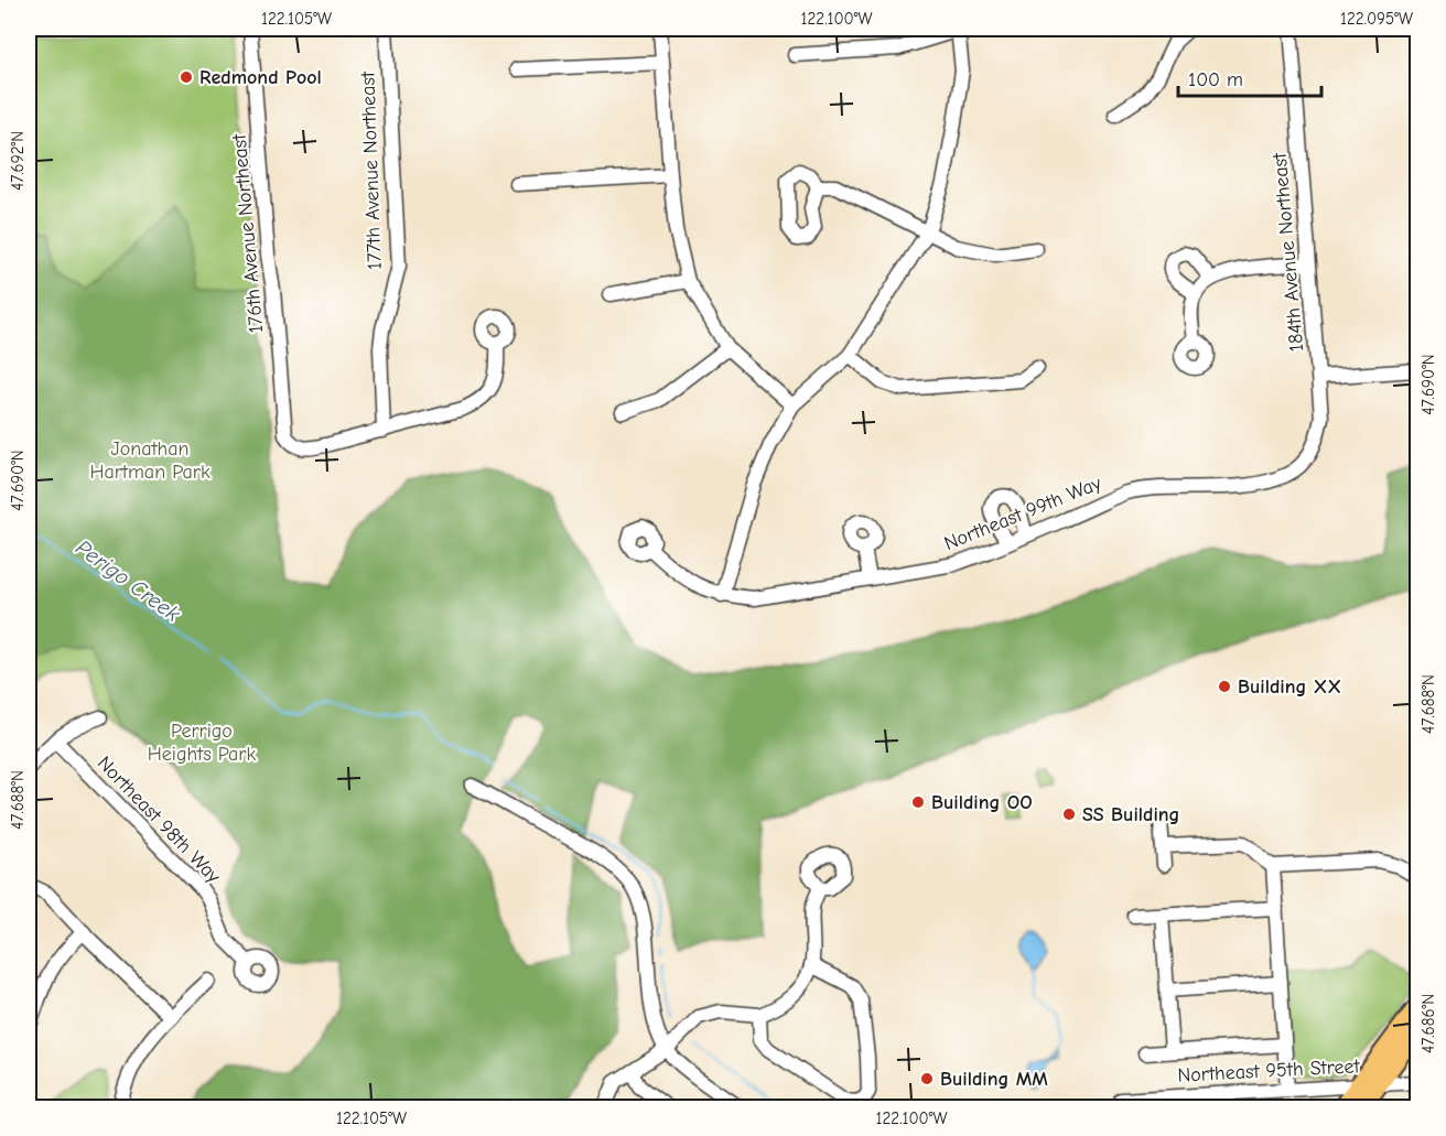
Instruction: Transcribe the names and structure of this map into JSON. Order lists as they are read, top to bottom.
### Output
{
  "streets": {
    "street": [
      "177th Avenue Northeast",
      "176th Avenue Northeast",
      "184th Avenue Northeast",
      "Northeast 99th Way",
      "Northeast 98th Way",
      "Northeast 95th Street"
    ]
  },
  "crossings": [
    ["177th Avenue Northeast", "176th Avenue Northeast"],
    ["184th Avenue Northeast", "Northeast 99th Way"]
  ],
  "water": ["Perigo Creek"],
  "parks": ["Jonathan Hartman Park", "Perrigo Heights Park"],
  "places": [
    "Redmond Pool",
    "Building XX",
    "Building OO",
    "SS Building",
    "Building MM"
  ],
  "scale_bar": "100 m",
  "coordinates": [
    "122.105°W",
    "122.100°W",
    "122.095°W",
    "47.692°N",
    "47.690°N",
    "47.688°N",
    "47.686°N"
  ]
}
